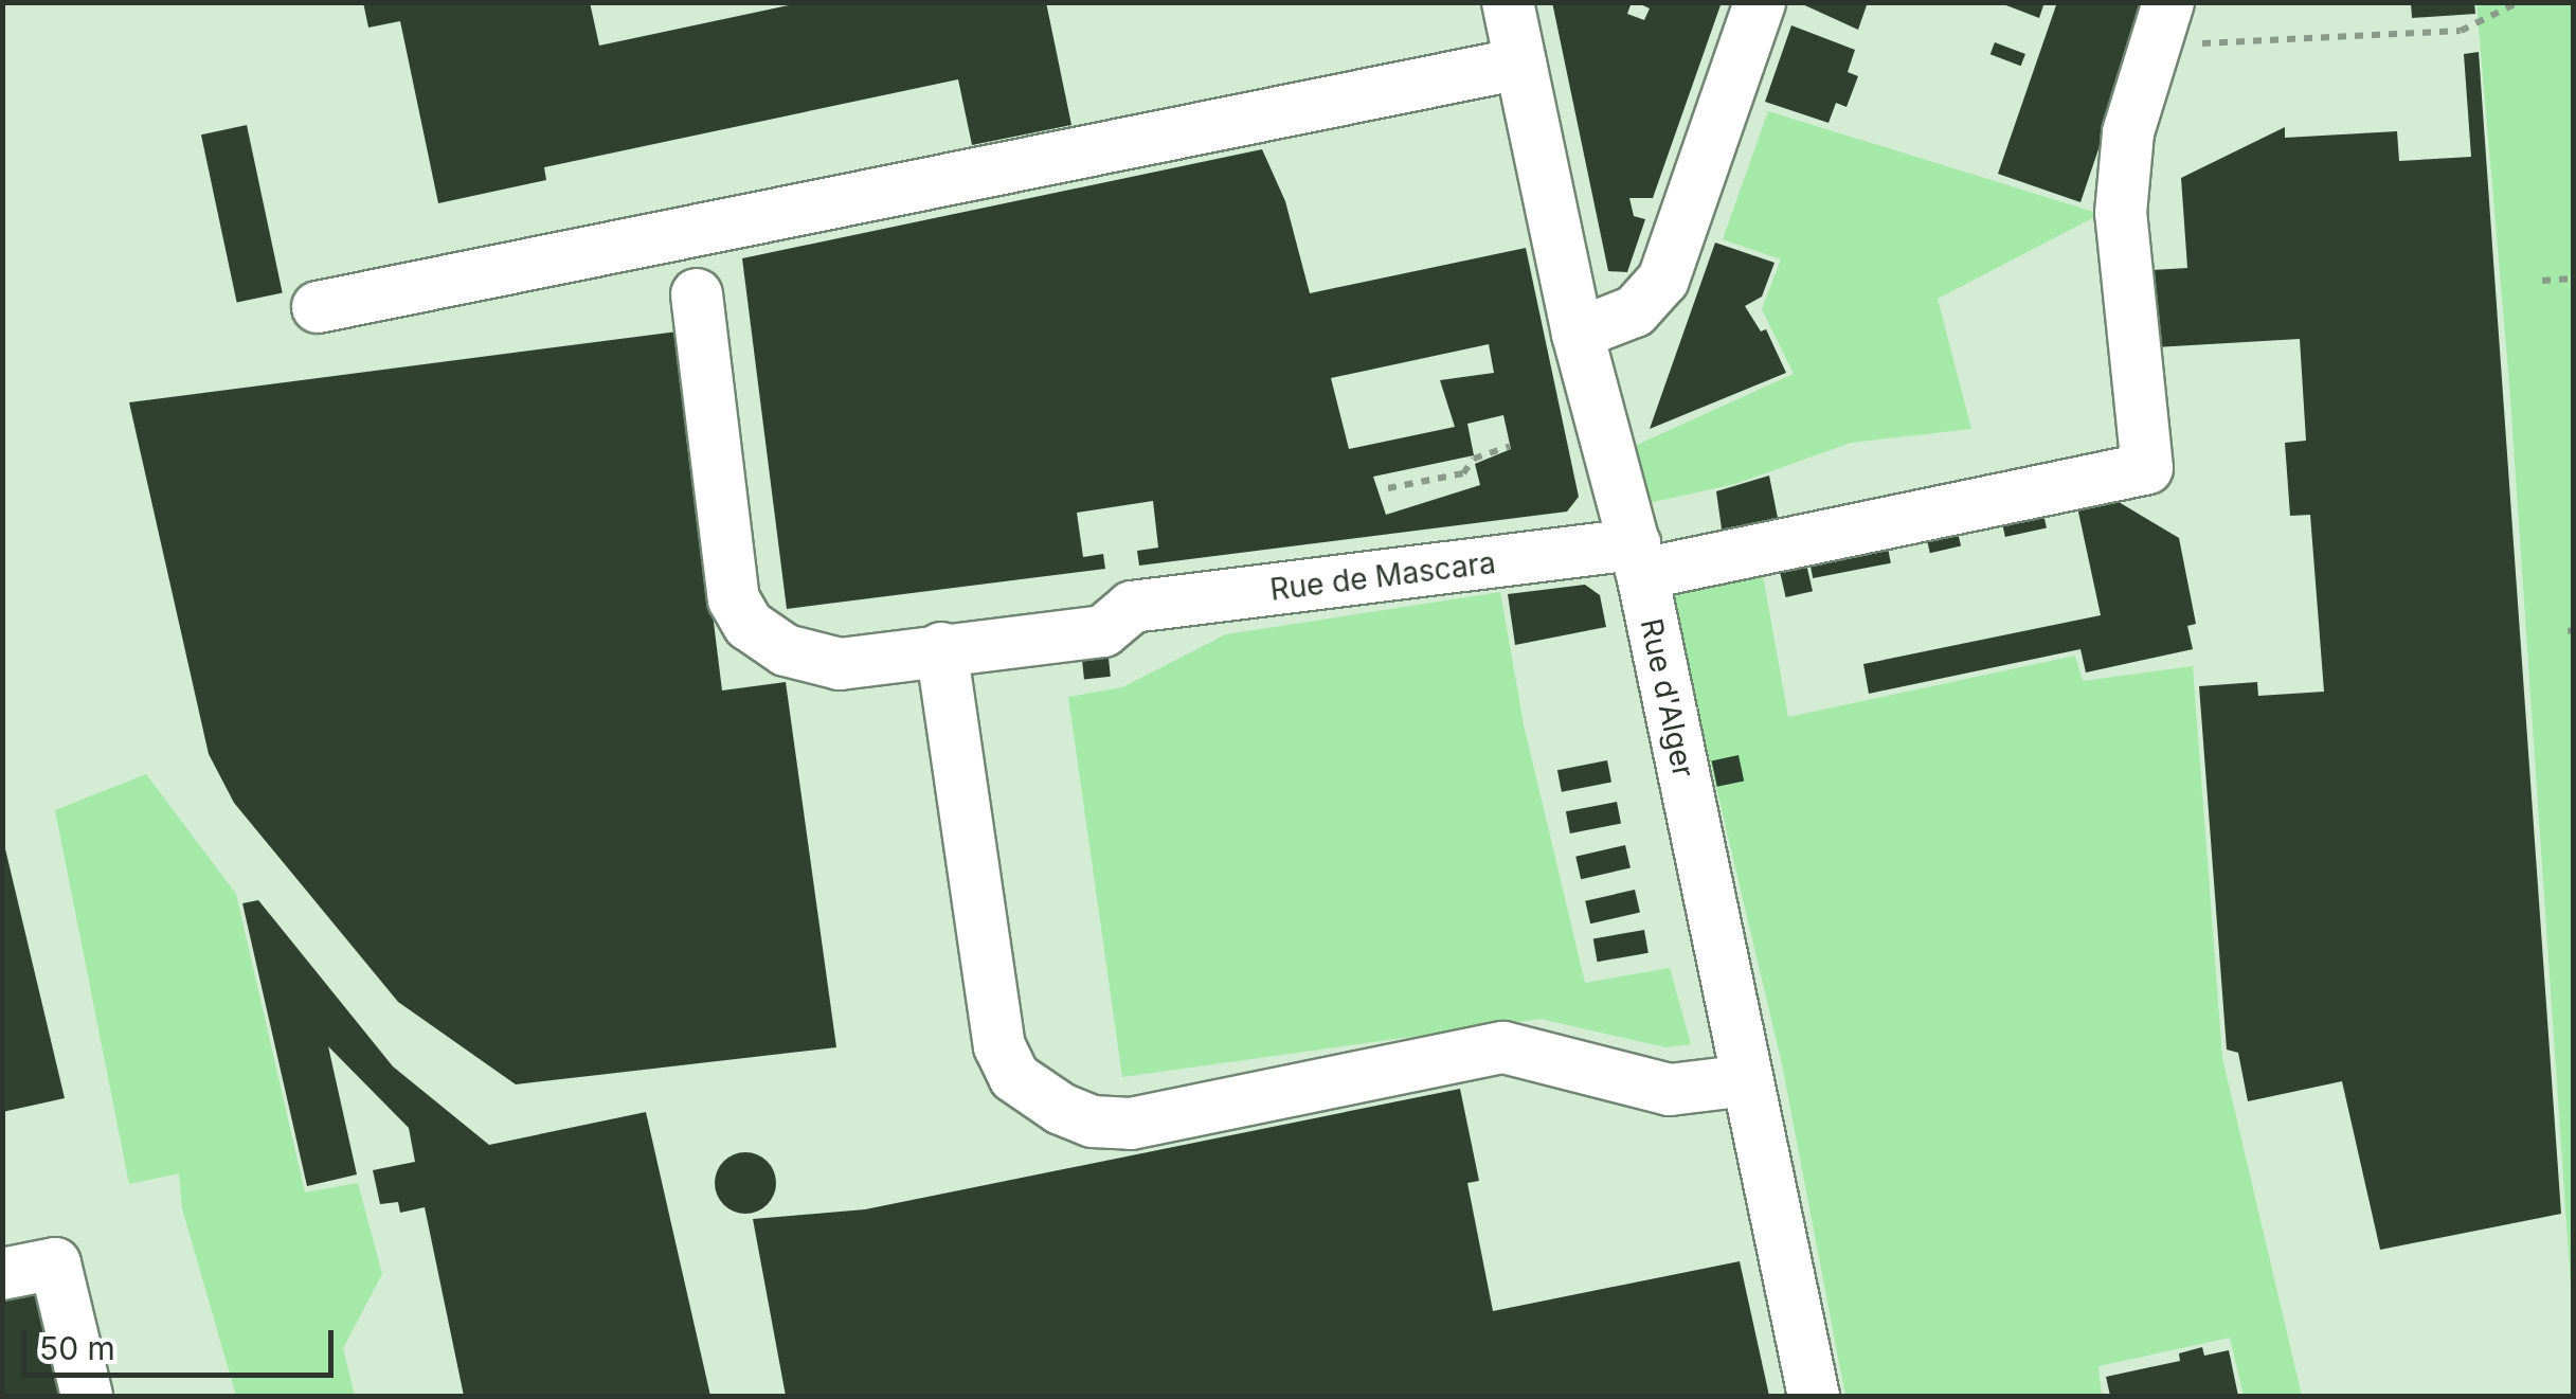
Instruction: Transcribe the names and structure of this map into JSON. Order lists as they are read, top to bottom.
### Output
{
  "streets": {
    "street": ["Rue de Mascara", "Rue d'Alger"]
  },
  "crossings": [
    ["Rue de Mascara", "Rue d'Alger"]
  ],
  "scale_bar": "50 m"
}
